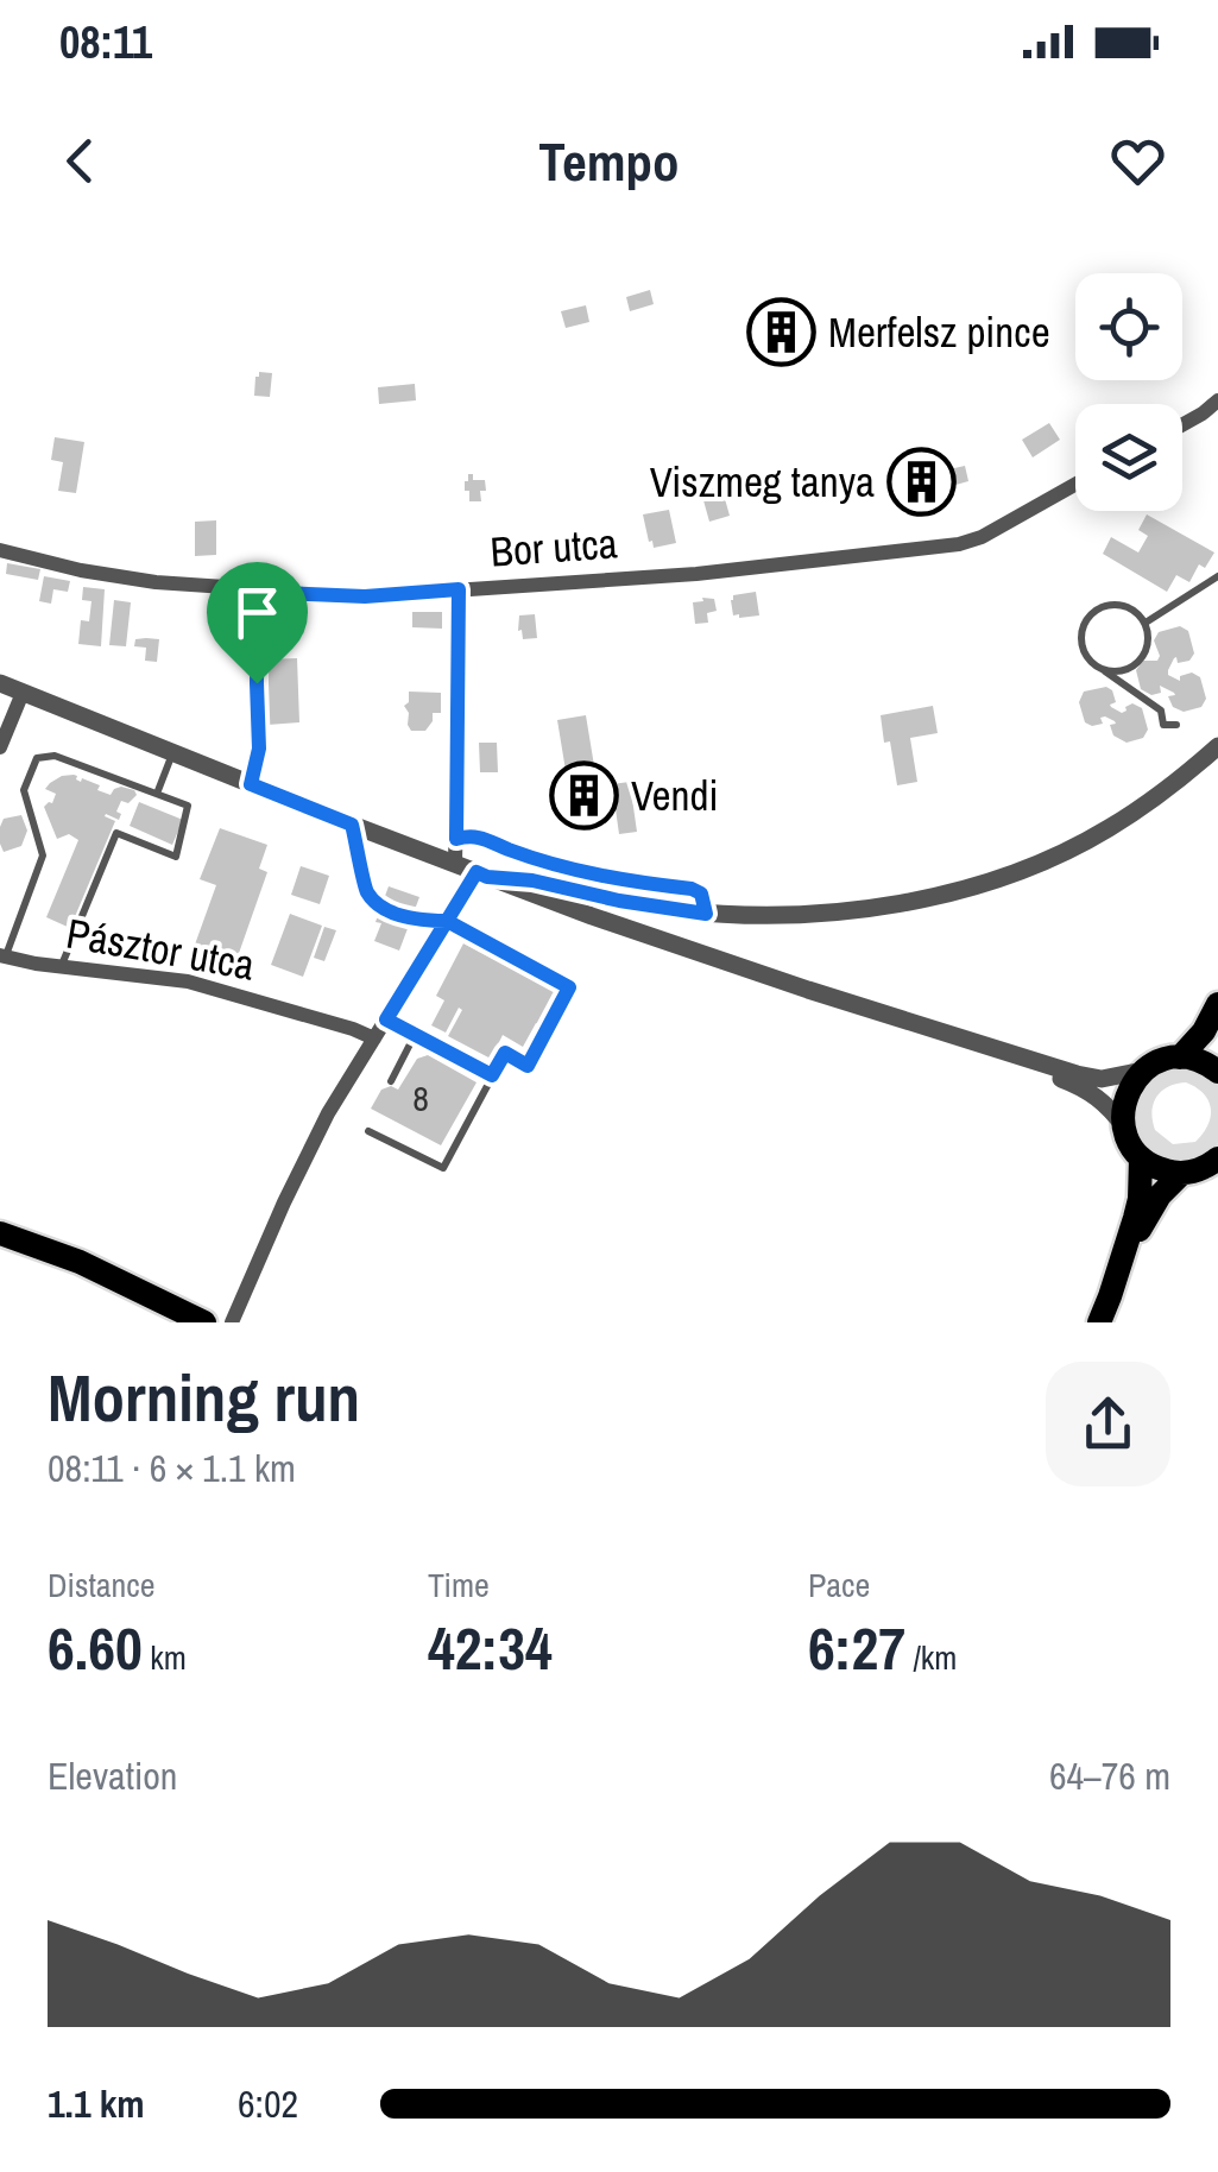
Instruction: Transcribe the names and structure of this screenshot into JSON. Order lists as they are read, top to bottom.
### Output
{
  "streets": {
    "street": ["Bor utca", "Pásztor utca"]
  },
  "places": {
    "building": ["Merfelsz pince", "Viszmeg tanya", "Vendi"]
  },
  "house_numbers": ["8"],
  "page": {
    "status": "08:11",
    "header": "Tempo",
    "heading": ["Morning run", "08:11 · 6 × 1.1 km"],
    "stats": [
      ["Distance", "6.60 km"],
      ["Time", "42:34"],
      ["Pace", "6:27 /km"]
    ],
    "chart": ["Elevation", "64–76 m"],
    "list": [
      {
        "name": "1.1 km",
        "note": "6:02"
      }
    ]
  }
}
